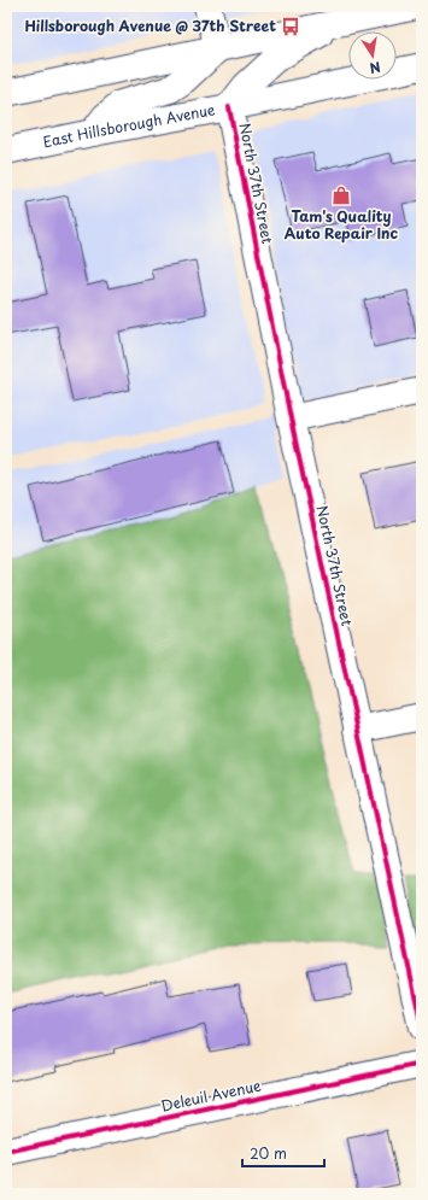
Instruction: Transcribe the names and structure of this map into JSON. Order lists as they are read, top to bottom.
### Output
{
  "streets": {
    "street": ["East Hillsborough Avenue", "North 37th Street", "Deleuil Avenue"]
  },
  "crossings": [
    ["East Hillsborough Avenue", "North 37th Street"]
  ],
  "places": {
    "bus stop": ["Hillsborough Avenue @ 37th Street"],
    "shop": ["Tam's Quality Auto Repair Inc"]
  },
  "scale_bar": "20 m",
  "north": "bottom"
}
